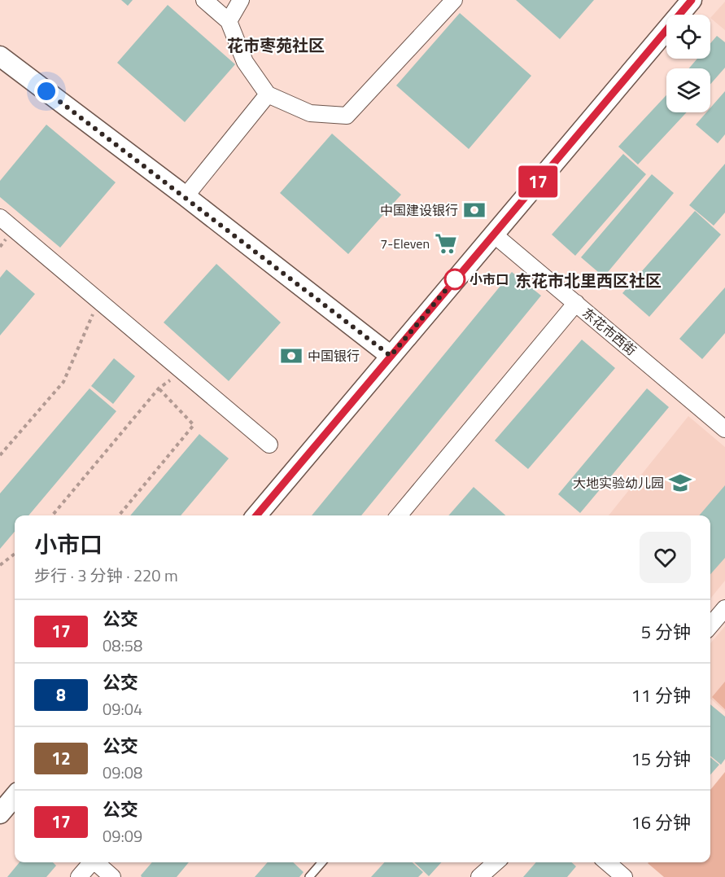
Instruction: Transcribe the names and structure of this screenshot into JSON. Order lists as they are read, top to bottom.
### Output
{
  "streets": {
    "street": ["东花市西街"]
  },
  "districts": ["花市枣苑社区", "东花市北里西区社区"],
  "places": {
    "bank": ["中国建设银行", "中国银行"],
    "supermarket": ["7-Eleven"],
    "other": ["小市口"],
    "school or university": ["大地实验幼儿园"]
  },
  "lines": ["bus line 17"],
  "page": {
    "on_map": "17",
    "heading": ["小市口", "步行 · 3 分钟 · 220 m"],
    "list": [
      {
        "mark": "17",
        "name": "公交",
        "note": "08:58",
        "value": "5 分钟"
      },
      {
        "mark": "8",
        "name": "公交",
        "note": "09:04",
        "value": "11 分钟"
      },
      {
        "mark": "12",
        "name": "公交",
        "note": "09:08",
        "value": "15 分钟"
      },
      {
        "mark": "17",
        "name": "公交",
        "note": "09:09",
        "value": "16 分钟"
      }
    ]
  }
}
